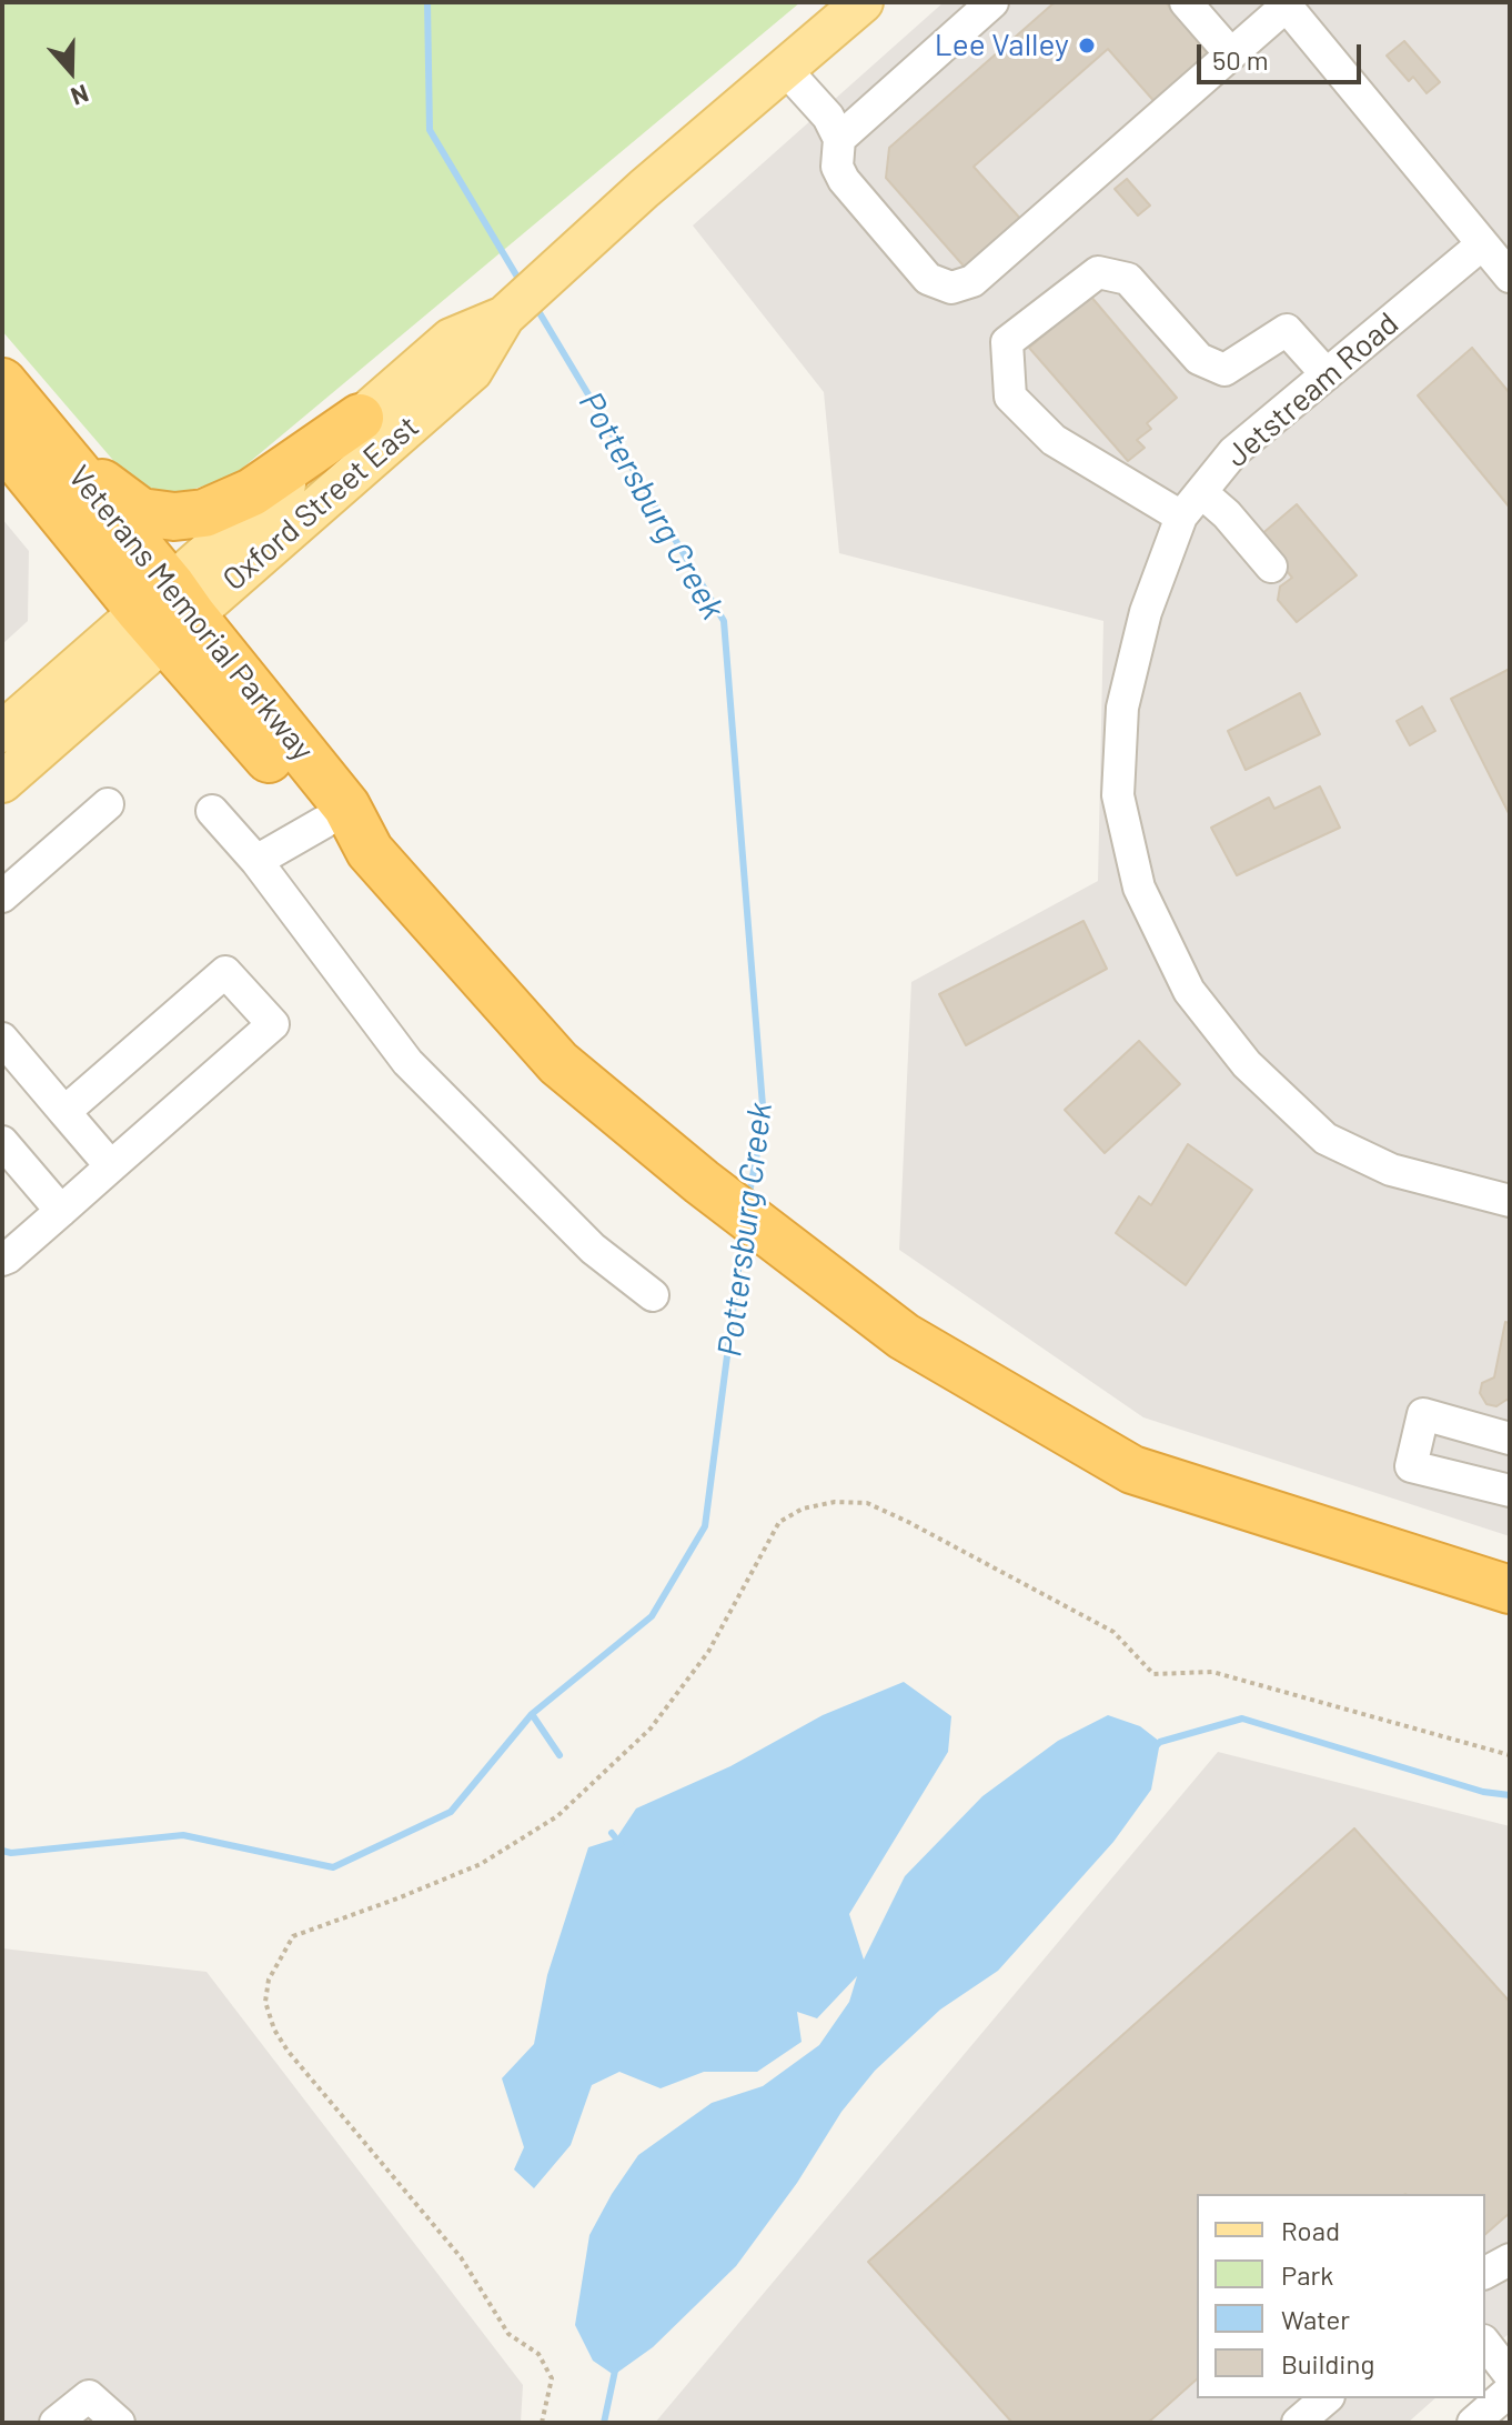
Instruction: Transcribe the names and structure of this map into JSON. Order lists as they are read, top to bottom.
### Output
{
  "streets": {
    "highway": ["Veterans Memorial Parkway"],
    "main road": ["Oxford Street East"],
    "street": ["Jetstream Road"]
  },
  "crossings": [
    ["Oxford Street East", "Veterans Memorial Parkway"]
  ],
  "water": ["Pottersburg Creek"],
  "places": ["Lee Valley"],
  "legend": [
    "Road",
    "Park",
    "Water",
    "Building"
  ],
  "scale_bar": "50 m",
  "north": "bottom"
}
